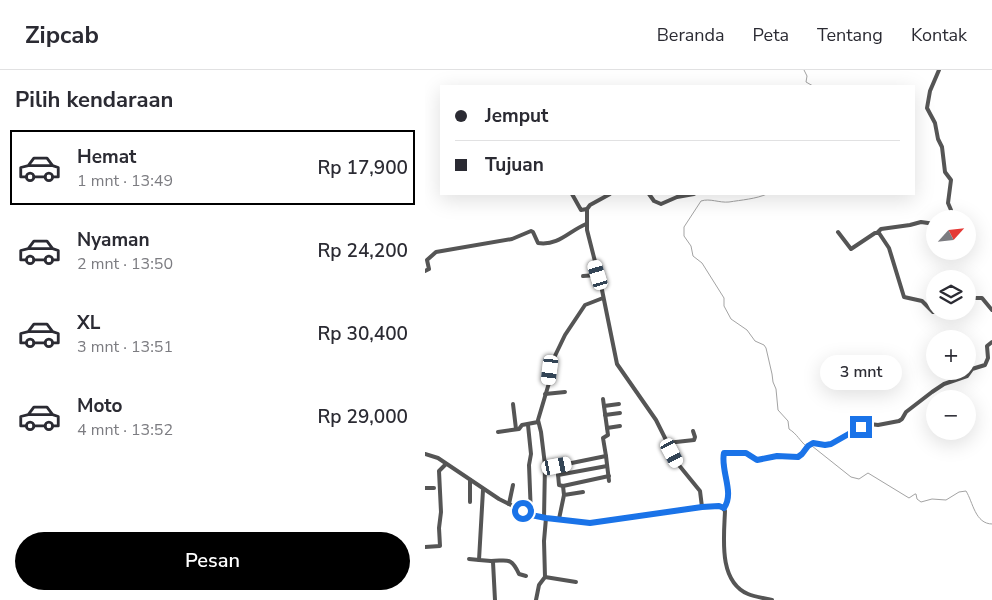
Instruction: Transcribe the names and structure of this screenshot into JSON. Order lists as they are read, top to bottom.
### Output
{
  "north": "top right",
  "page": {
    "header": "Zipcab",
    "nav": [
      "Beranda",
      "Peta",
      "Tentang",
      "Kontak"
    ],
    "heading": "Pilih kendaraan",
    "banner": ["Jemput", "Tujuan"],
    "list": [
      {
        "name": "Hemat",
        "note": "1 mnt · 13:49",
        "value": "Rp 17,900"
      },
      {
        "name": "Nyaman",
        "note": "2 mnt · 13:50",
        "value": "Rp 24,200"
      },
      {
        "name": "XL",
        "note": "3 mnt · 13:51",
        "value": "Rp 30,400"
      },
      {
        "name": "Moto",
        "note": "4 mnt · 13:52",
        "value": "Rp 29,000"
      }
    ],
    "map_buttons": ["+", "−"],
    "bubble": "3 mnt",
    "buttons": "Pesan"
  }
}
